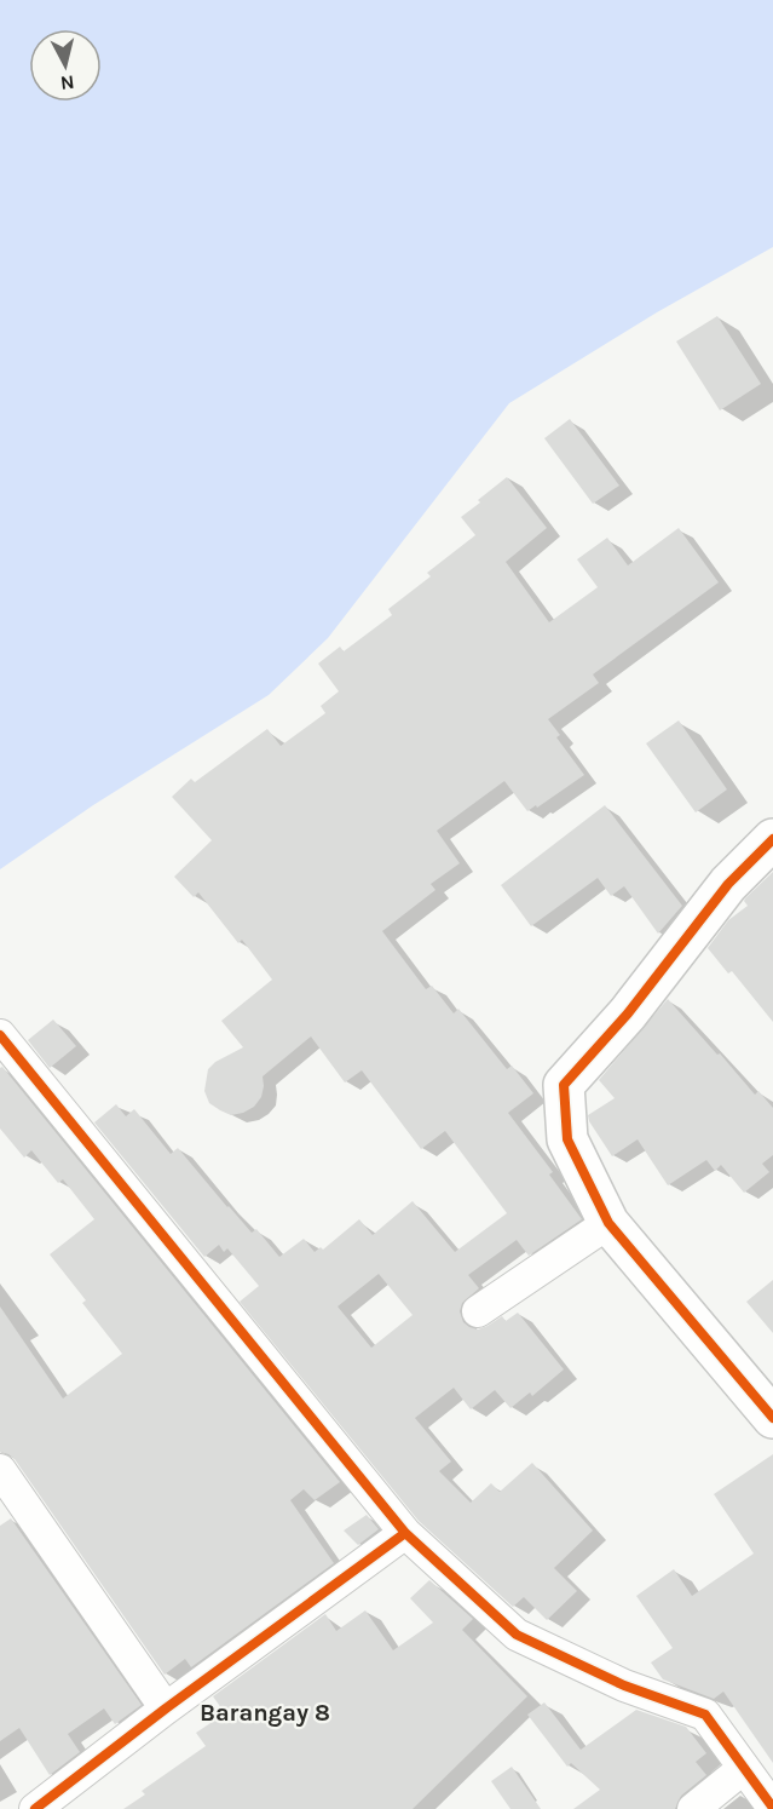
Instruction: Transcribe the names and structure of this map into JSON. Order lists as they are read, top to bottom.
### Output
{
  "districts": ["Barangay 8"],
  "north": "bottom"
}
